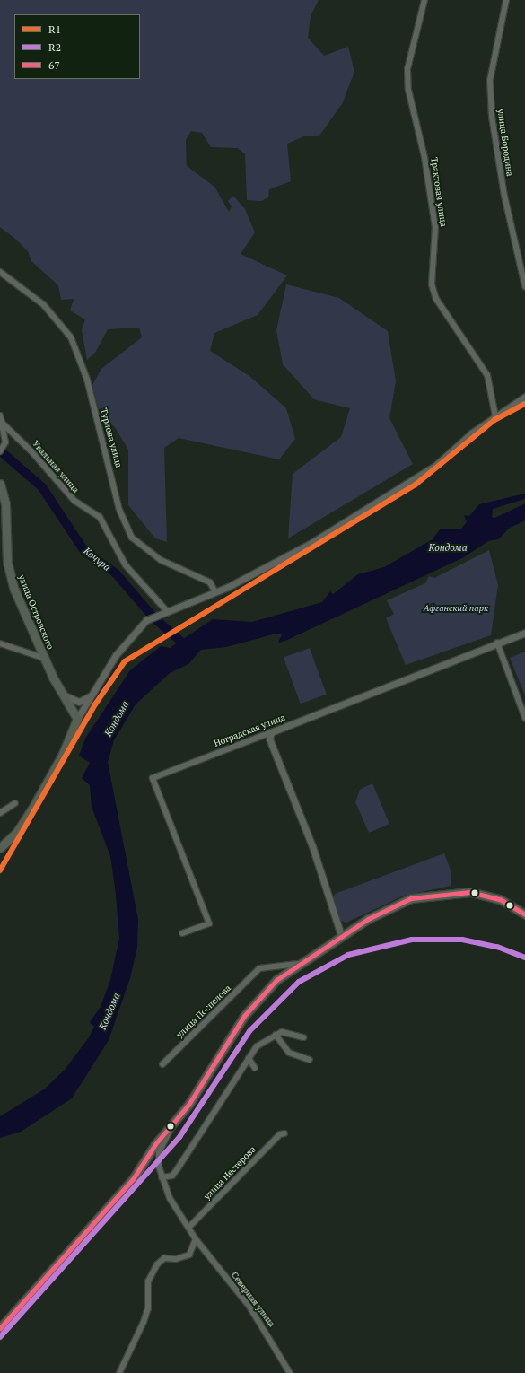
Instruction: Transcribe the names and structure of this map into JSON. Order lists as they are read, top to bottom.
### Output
{
  "streets": {
    "main road": ["улица Островского"],
    "street": [
      "улица Бородина",
      "Трактовая улица",
      "Турлова улица",
      "Увальная улица",
      "Ноградская улица",
      "улица Поспелова",
      "улица Нестерова",
      "Северная улица"
    ]
  },
  "water": ["Кондома", "Кочура"],
  "parks": ["Афганский парк"],
  "lines": ["transit line R1", "transit line 67", "transit line R2"],
  "legend": ["R1", "R2", "67"]
}
